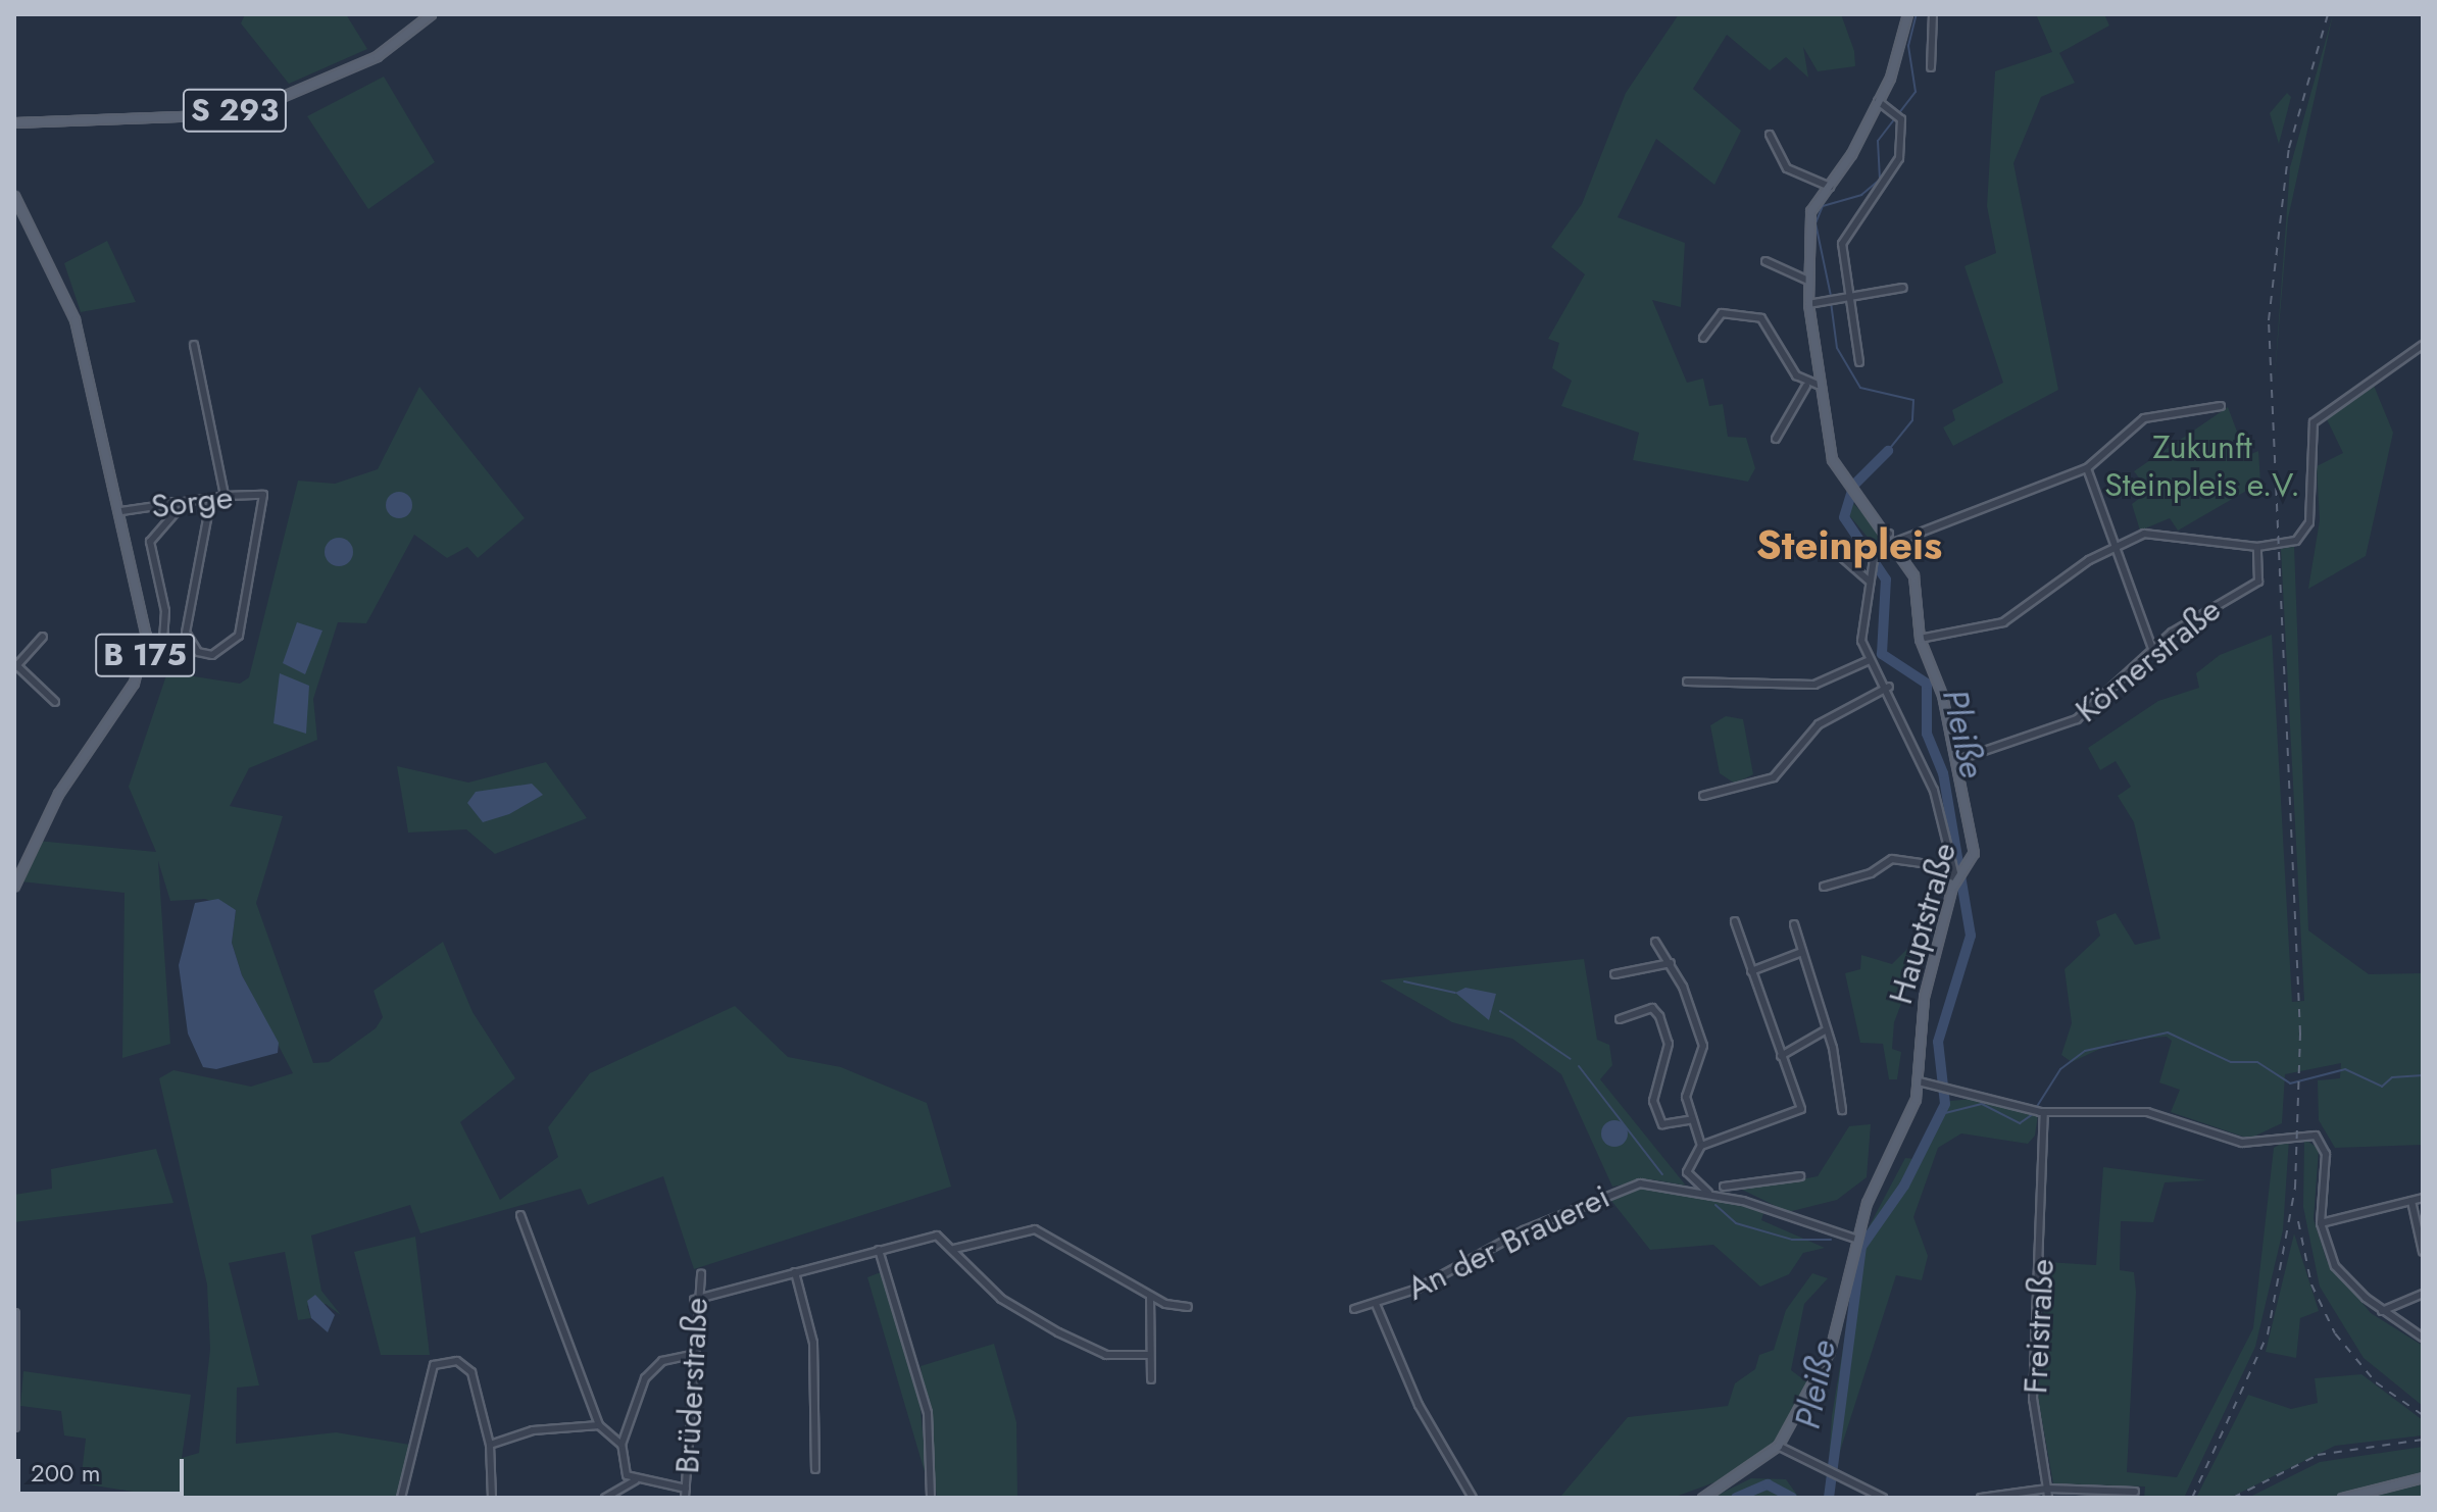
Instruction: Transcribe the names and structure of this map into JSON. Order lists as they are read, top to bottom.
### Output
{
  "streets": {
    "main road": ["S 293", "B 175", "Hauptstraße"],
    "street": [
      "Sorge",
      "Körnerstraße",
      "An der Brauerei",
      "Freistraße",
      "Brüderstraße"
    ]
  },
  "crossings": [
    ["Sorge", "B 175"],
    ["Körnerstraße", "Hauptstraße"],
    ["Hauptstraße", "An der Brauerei"]
  ],
  "districts": ["Steinpleis"],
  "water": ["Pleiße"],
  "parks": ["Zukunft Steinpleis e.V."],
  "scale_bar": "200 m"
}
